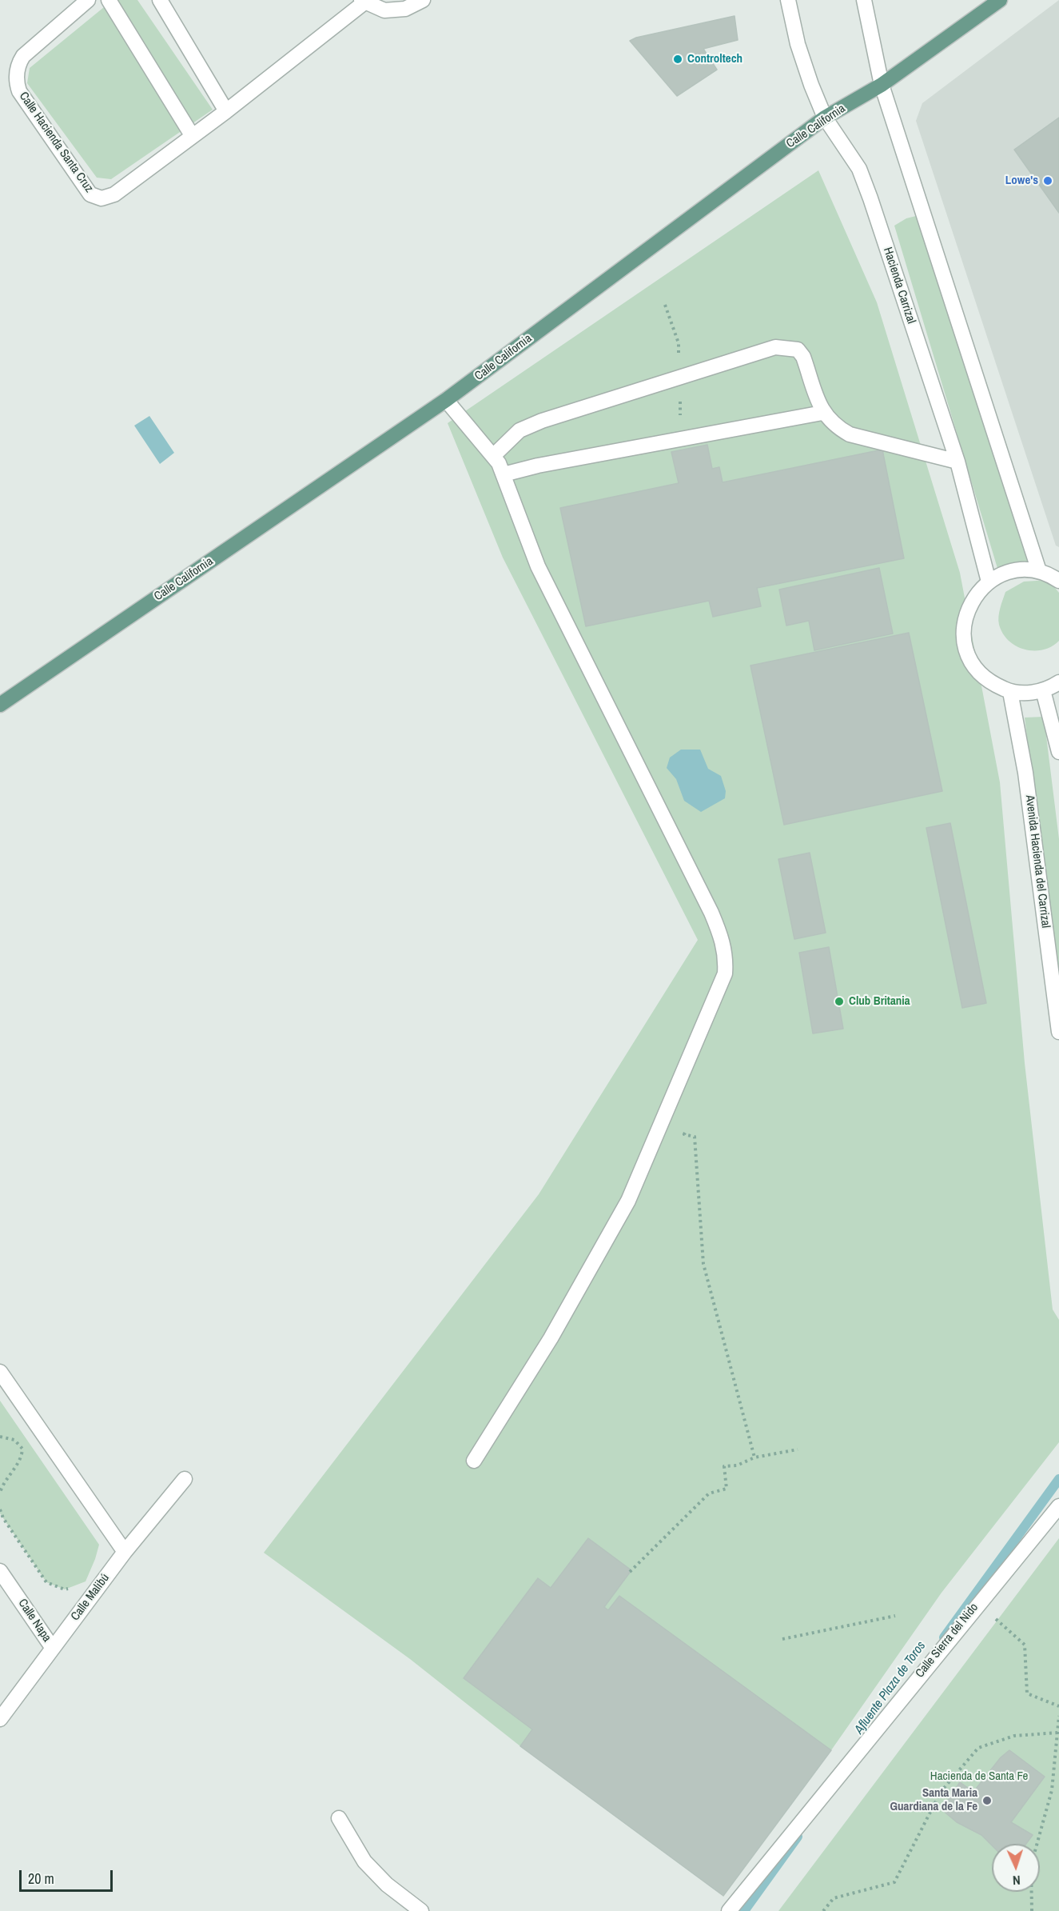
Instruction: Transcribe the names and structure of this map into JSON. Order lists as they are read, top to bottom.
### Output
{
  "streets": {
    "main road": ["Calle California"],
    "street": [
      "Calle Hacienda Santa Cruz",
      "Hacienda Carrizal",
      "Avenida Hacienda del Carrizal",
      "Calle Malibú",
      "Calle Napa",
      "Calle Sierra del Nido"
    ]
  },
  "crossings": [
    ["Calle California", "Hacienda Carrizal"],
    ["Calle Malibú", "Calle Napa"]
  ],
  "water": ["Afluente Plaza de Toros"],
  "parks": ["Hacienda de Santa Fe"],
  "places": [
    "Controltech",
    "Lowe's",
    "Club Britania",
    "Santa Maria Guardiana de la Fe"
  ],
  "scale_bar": "20 m",
  "north": "bottom"
}
